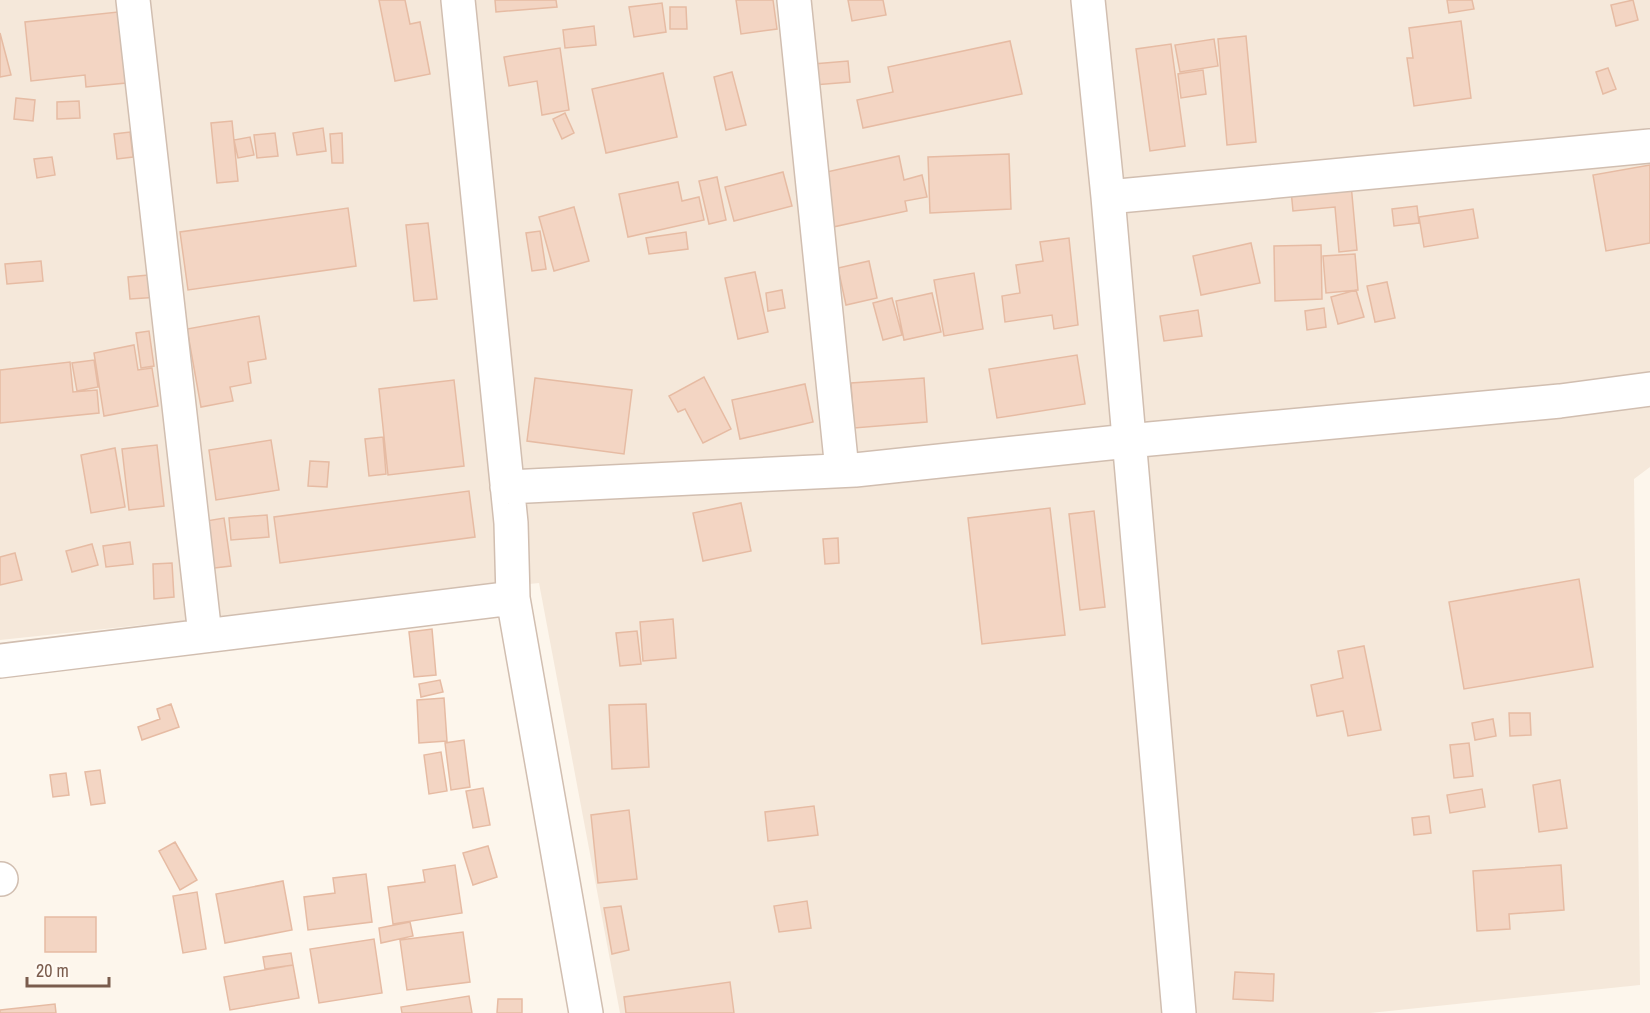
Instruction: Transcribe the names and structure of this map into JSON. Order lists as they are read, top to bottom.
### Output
{
  "scale_bar": "20 m"
}
